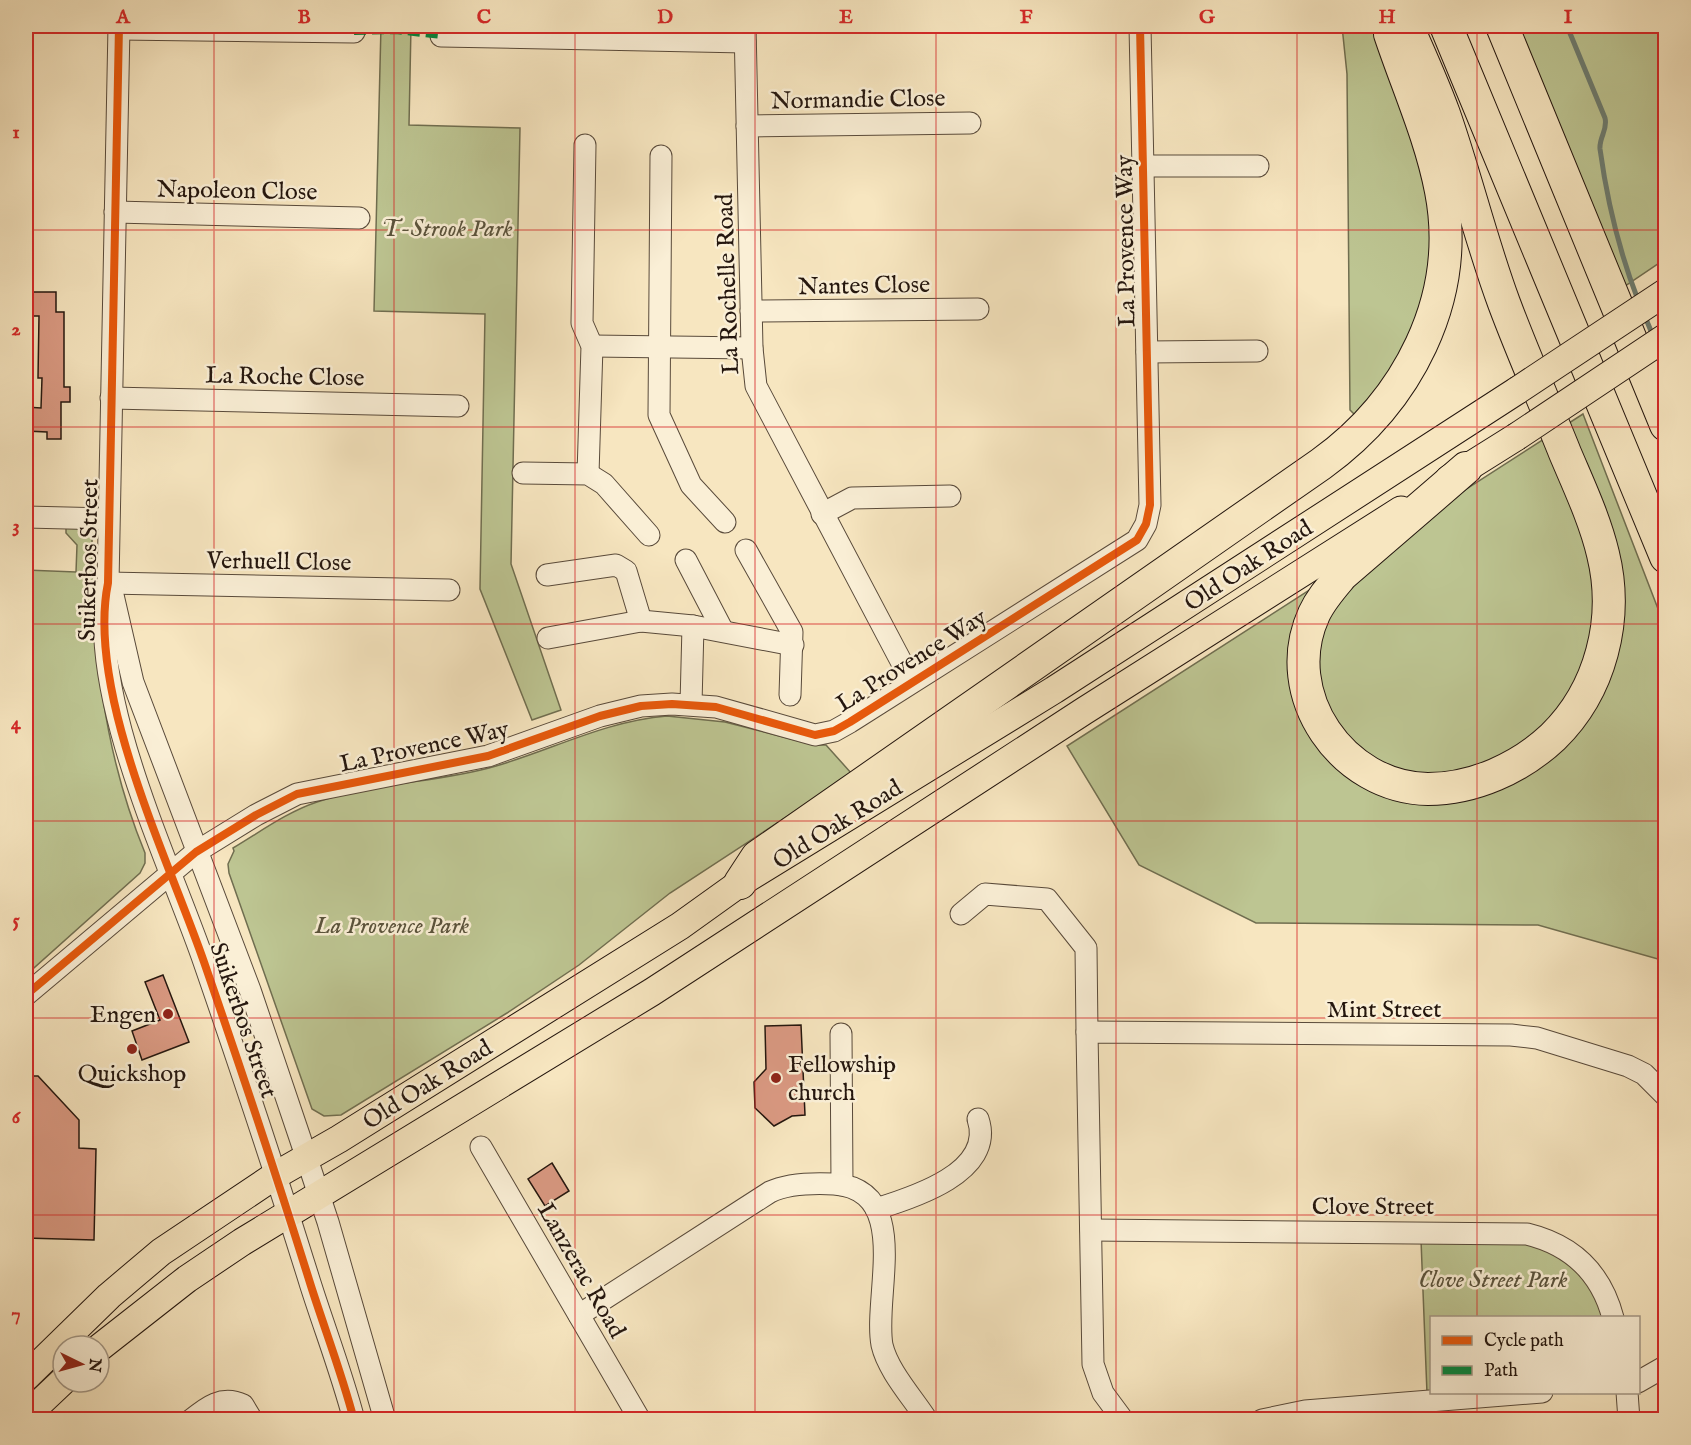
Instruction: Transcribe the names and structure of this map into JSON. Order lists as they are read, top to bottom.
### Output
{
  "streets": {
    "main road": ["Old Oak Road"],
    "street": [
      "Normandie Close",
      "Napoleon Close",
      "La Provence Way",
      "La Rochelle Road",
      "Nantes Close",
      "La Roche Close",
      "Suikerbos Street",
      "Verhuell Close",
      "Mint Street",
      "Clove Street",
      "Lanzerac Road"
    ]
  },
  "crossings": [
    ["Normandie Close", "La Rochelle Road"],
    ["Napoleon Close", "Suikerbos Street"],
    ["La Provence Way", "La Rochelle Road"],
    ["La Provence Way", "Suikerbos Street"],
    ["La Rochelle Road", "Nantes Close"],
    ["La Roche Close", "Suikerbos Street"],
    ["Suikerbos Street", "Verhuell Close"],
    ["Suikerbos Street", "Old Oak Road"]
  ],
  "parks": ["T-Strook Park", "La Provence Park", "Clove Street Park"],
  "places": ["Engen", "Quickshop", "Fellowship church"],
  "legend": ["Cycle path", "Path"],
  "north": "right",
  "grid": {
    "columns": [
      "A",
      "B",
      "C",
      "D",
      "E",
      "F",
      "G",
      "H",
      "I"
    ],
    "rows": [
      "1",
      "2",
      "3",
      "4",
      "5",
      "6",
      "7"
    ]
  }
}
